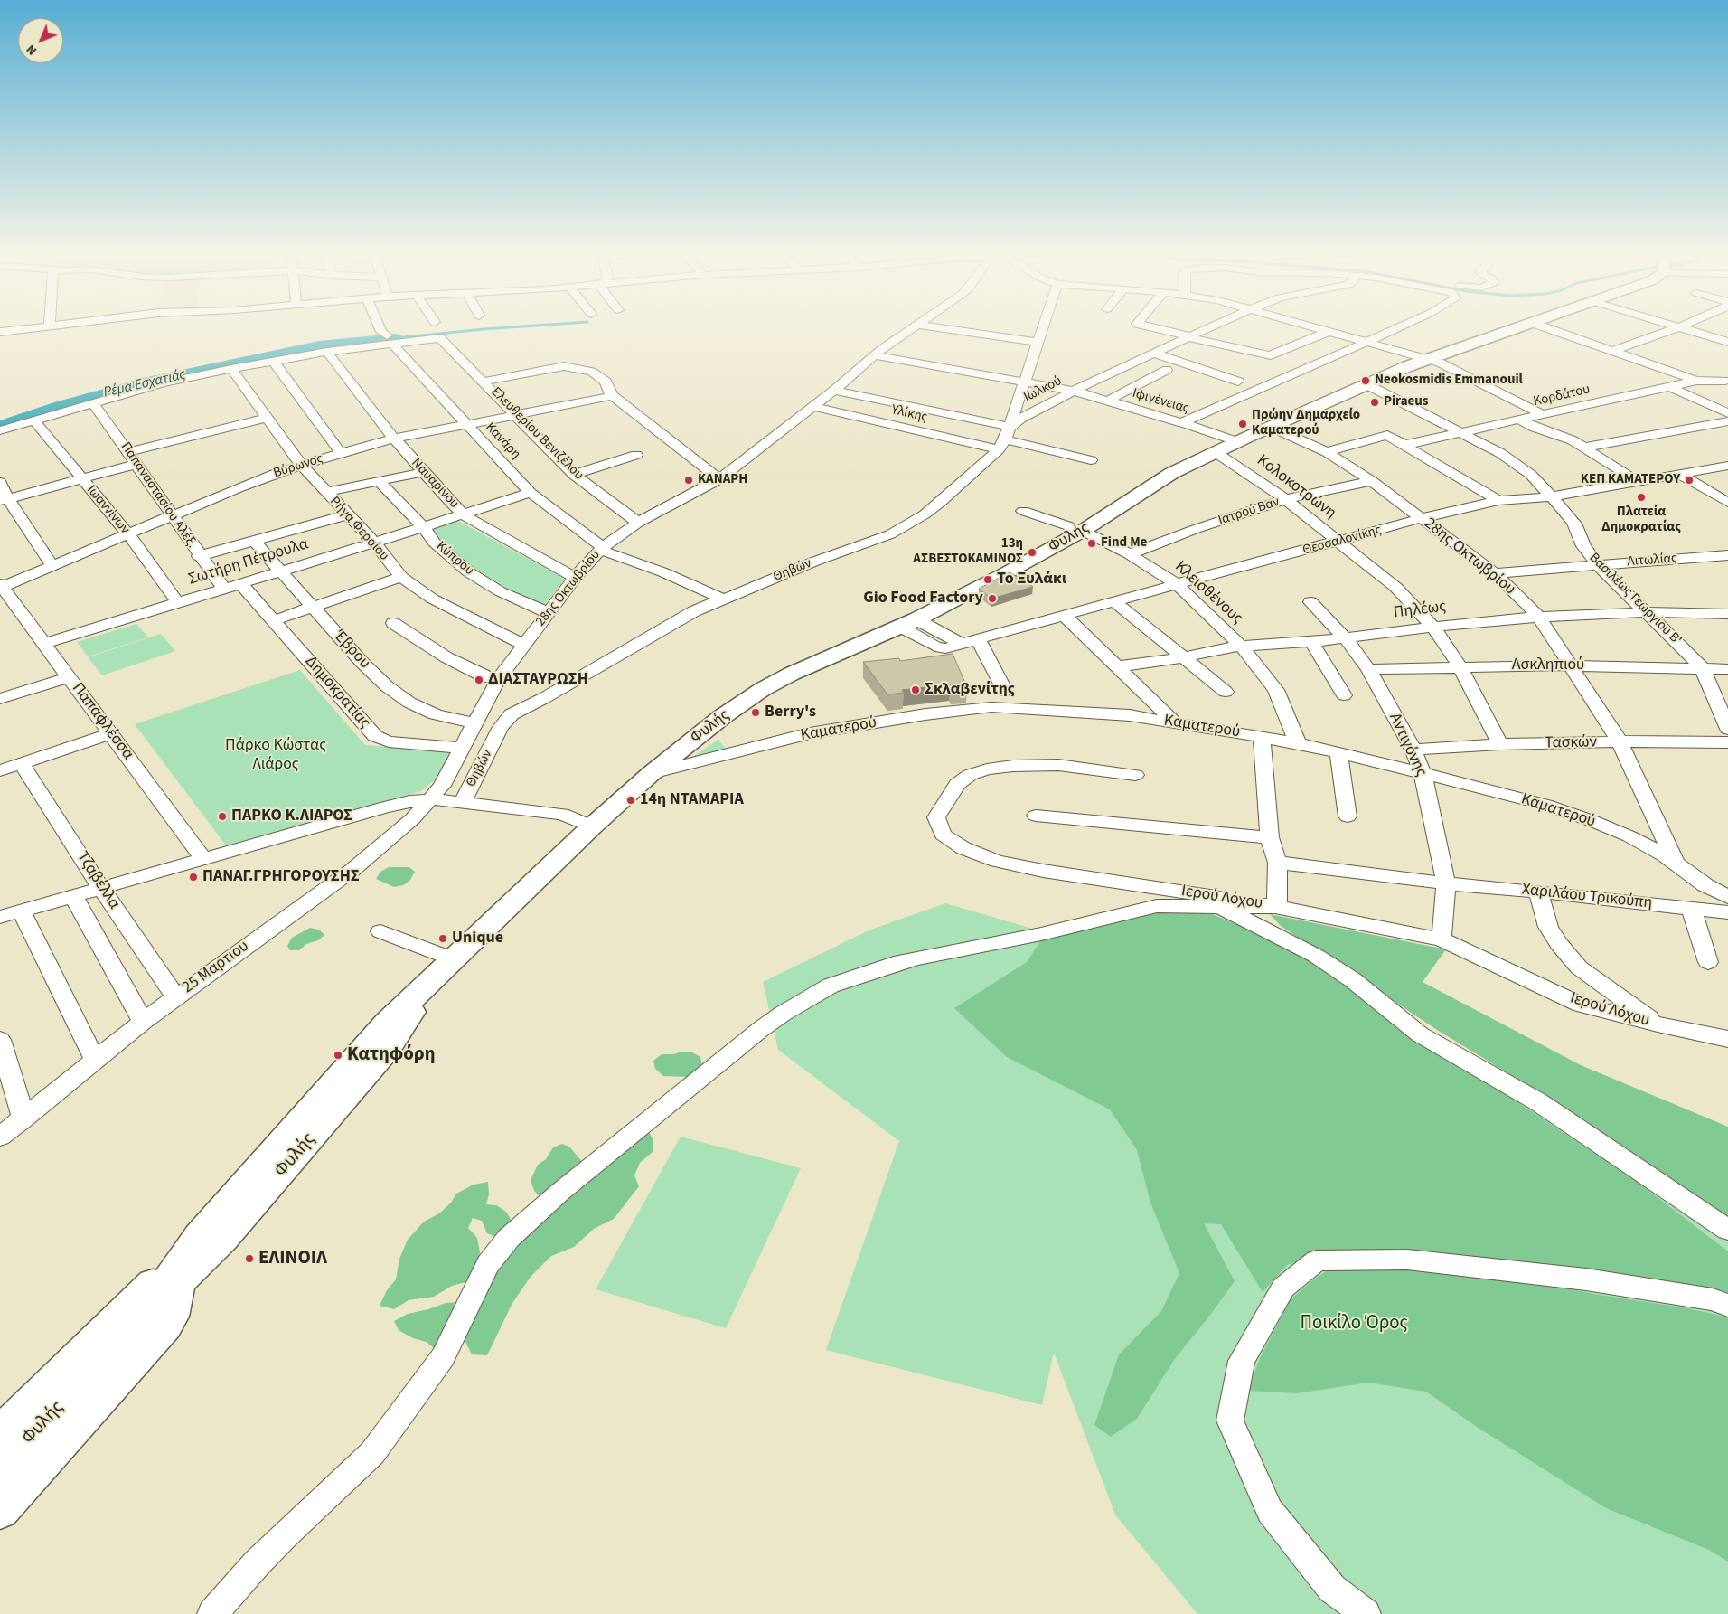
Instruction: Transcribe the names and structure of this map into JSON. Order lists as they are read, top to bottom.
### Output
{
  "streets": {
    "main road": ["Φυλής"],
    "street": [
      "Ιωλκού",
      "Κορδάτου",
      "Ιφιγένειας",
      "Υλίκης",
      "Ελευθερίου Βενιζέλου",
      "Κανάρη",
      "Βύρωνος",
      "Ναυαρίνου",
      "Κολοκοτρώνη",
      "Παπαναστασίου Αλέξ.",
      "Ιωαννίνων",
      "Ιατρού Βαν",
      "Ρήγα Φεραίου",
      "Θεσσαλονίκης",
      "28ης Οκτωβρίου",
      "Κύπρου",
      "Αιτωλίας",
      "Σωτήρη Πέτρουλα",
      "Θηβών",
      "Κλεισθένους",
      "Βασιλέως Γεωργίου Β'",
      "Πηλέως",
      "Έβρου",
      "Ασκληπιού",
      "Δημοκρατίας",
      "Παπαφλέσσα",
      "Καματερού",
      "Τασκών",
      "Αντιγόνης",
      "Τζαβέλλα",
      "Χαριλάου Τρικούπη",
      "Ιερού Λόχου",
      "25 Μαρτιου"
    ]
  },
  "crossings": [
    ["Ιωλκού", "Ιφιγένειας"],
    ["Ιωλκού", "Υλίκης"],
    ["Ιωλκού", "Θηβών"],
    ["Κορδάτου", "Βασιλέως Γεωργίου Β'"],
    ["Ιφιγένειας", "Φυλής"],
    ["Υλίκης", "28ης Οκτωβρίου"],
    ["Υλίκης", "Θηβών"],
    ["Ελευθερίου Βενιζέλου", "Κανάρη"],
    ["Ελευθερίου Βενιζέλου", "Βύρωνος"],
    ["Ελευθερίου Βενιζέλου", "28ης Οκτωβρίου"],
    ["Κανάρη", "Βύρωνος"],
    ["Κανάρη", "28ης Οκτωβρίου"],
    ["Κανάρη", "Σωτήρη Πέτρουλα"],
    ["Κανάρη", "Θηβών"],
    ["Βύρωνος", "Ναυαρίνου"],
    ["Βύρωνος", "Παπαναστασίου Αλέξ."],
    ["Βύρωνος", "Ιωαννίνων"],
    ["Βύρωνος", "Ρήγα Φεραίου"],
    ["Βύρωνος", "Παπαφλέσσα"],
    ["Ναυαρίνου", "28ης Οκτωβρίου"],
    ["Ναυαρίνου", "Σωτήρη Πέτρουλα"],
    ["Κολοκοτρώνη", "Ιατρού Βαν"],
    ["Κολοκοτρώνη", "Φυλής"],
    ["Κολοκοτρώνη", "Θεσσαλονίκης"],
    ["Κολοκοτρώνη", "Πηλέως"],
    ["Κολοκοτρώνη", "Ασκληπιού"],
    ["Κολοκοτρώνη", "Τασκών"],
    ["Παπαναστασίου Αλέξ.", "Σωτήρη Πέτρουλα"],
    ["Ιωαννίνων", "Σωτήρη Πέτρουλα"],
    ["Ιατρού Βαν", "28ης Οκτωβρίου"],
    ["Ιατρού Βαν", "Κλεισθένους"],
    ["Ρήγα Φεραίου", "28ης Οκτωβρίου"],
    ["Ρήγα Φεραίου", "Σωτήρη Πέτρουλα"],
    ["Φυλής", "Θεσσαλονίκης"],
    ["Φυλής", "28ης Οκτωβρίου"],
    ["Φυλής", "Κλεισθένους"],
    ["Φυλής", "Βασιλέως Γεωργίου Β'"],
    ["Φυλής", "Καματερού"],
    ["Θεσσαλονίκης", "28ης Οκτωβρίου"],
    ["Θεσσαλονίκης", "Κλεισθένους"],
    ["Θεσσαλονίκης", "Βασιλέως Γεωργίου Β'"],
    ["28ης Οκτωβρίου", "Κύπρου"],
    ["28ης Οκτωβρίου", "Αιτωλίας"],
    ["28ης Οκτωβρίου", "Πηλέως"],
    ["28ης Οκτωβρίου", "Έβρου"],
    ["28ης Οκτωβρίου", "Ασκληπιού"],
    ["28ης Οκτωβρίου", "Δημοκρατίας"],
    ["28ης Οκτωβρίου", "Καματερού"],
    ["28ης Οκτωβρίου", "Τασκών"],
    ["28ης Οκτωβρίου", "25 Μαρτιου"],
    ["Κύπρου", "Σωτήρη Πέτρουλα"],
    ["Αιτωλίας", "Βασιλέως Γεωργίου Β'"],
    ["Σωτήρη Πέτρουλα", "Έβρου"],
    ["Σωτήρη Πέτρουλα", "Δημοκρατίας"],
    ["Σωτήρη Πέτρουλα", "Παπαφλέσσα"],
    ["Κλεισθένους", "Πηλέως"],
    ["Κλεισθένους", "Καματερού"],
    ["Βασιλέως Γεωργίου Β'", "Πηλέως"],
    ["Βασιλέως Γεωργίου Β'", "Ασκληπιού"],
    ["Πηλέως", "Αντιγόνης"],
    ["Ασκληπιού", "Αντιγόνης"],
    ["Καματερού", "Αντιγόνης"],
    ["Τασκών", "Αντιγόνης"],
    ["Αντιγόνης", "Χαριλάου Τρικούπη"],
    ["Αντιγόνης", "Ιερού Λόχου"],
    ["Τζαβέλλα", "25 Μαρτιου"]
  ],
  "water": ["Ρέμα Εσχατιάς"],
  "parks": ["Πάρκο Κώστας Λιάρος", "Ποικίλο Όρος"],
  "places": [
    "Neokosmidis Emmanouil",
    "Piraeus",
    "Πρώην Δημαρχείο Καματερού",
    "ΚΑΝΑΡΗ",
    "ΚΕΠ ΚΑΜΑΤΕΡΟΥ",
    "Πλατεία Δημοκρατίας",
    "Find Me",
    "13η ΑΣΒΕΣΤΟΚΑΜΙΝΟΣ",
    "Το Ξυλάκι",
    "Gio Food Factory",
    "ΔΙΑΣΤΑΥΡΩΣΗ",
    "Σκλαβενίτης",
    "Berry's",
    "14η ΝΤΑΜΑΡΙΑ",
    "ΠΑΡΚΟ Κ.ΛΙΑΡΟΣ",
    "ΠΑΝΑΓ.ΓΡΗΓΟΡΟΥΣΗΣ",
    "Unique",
    "Κατηφόρη",
    "ΕΛΙΝΟΙΛ"
  ],
  "north": "bottom left"
}
